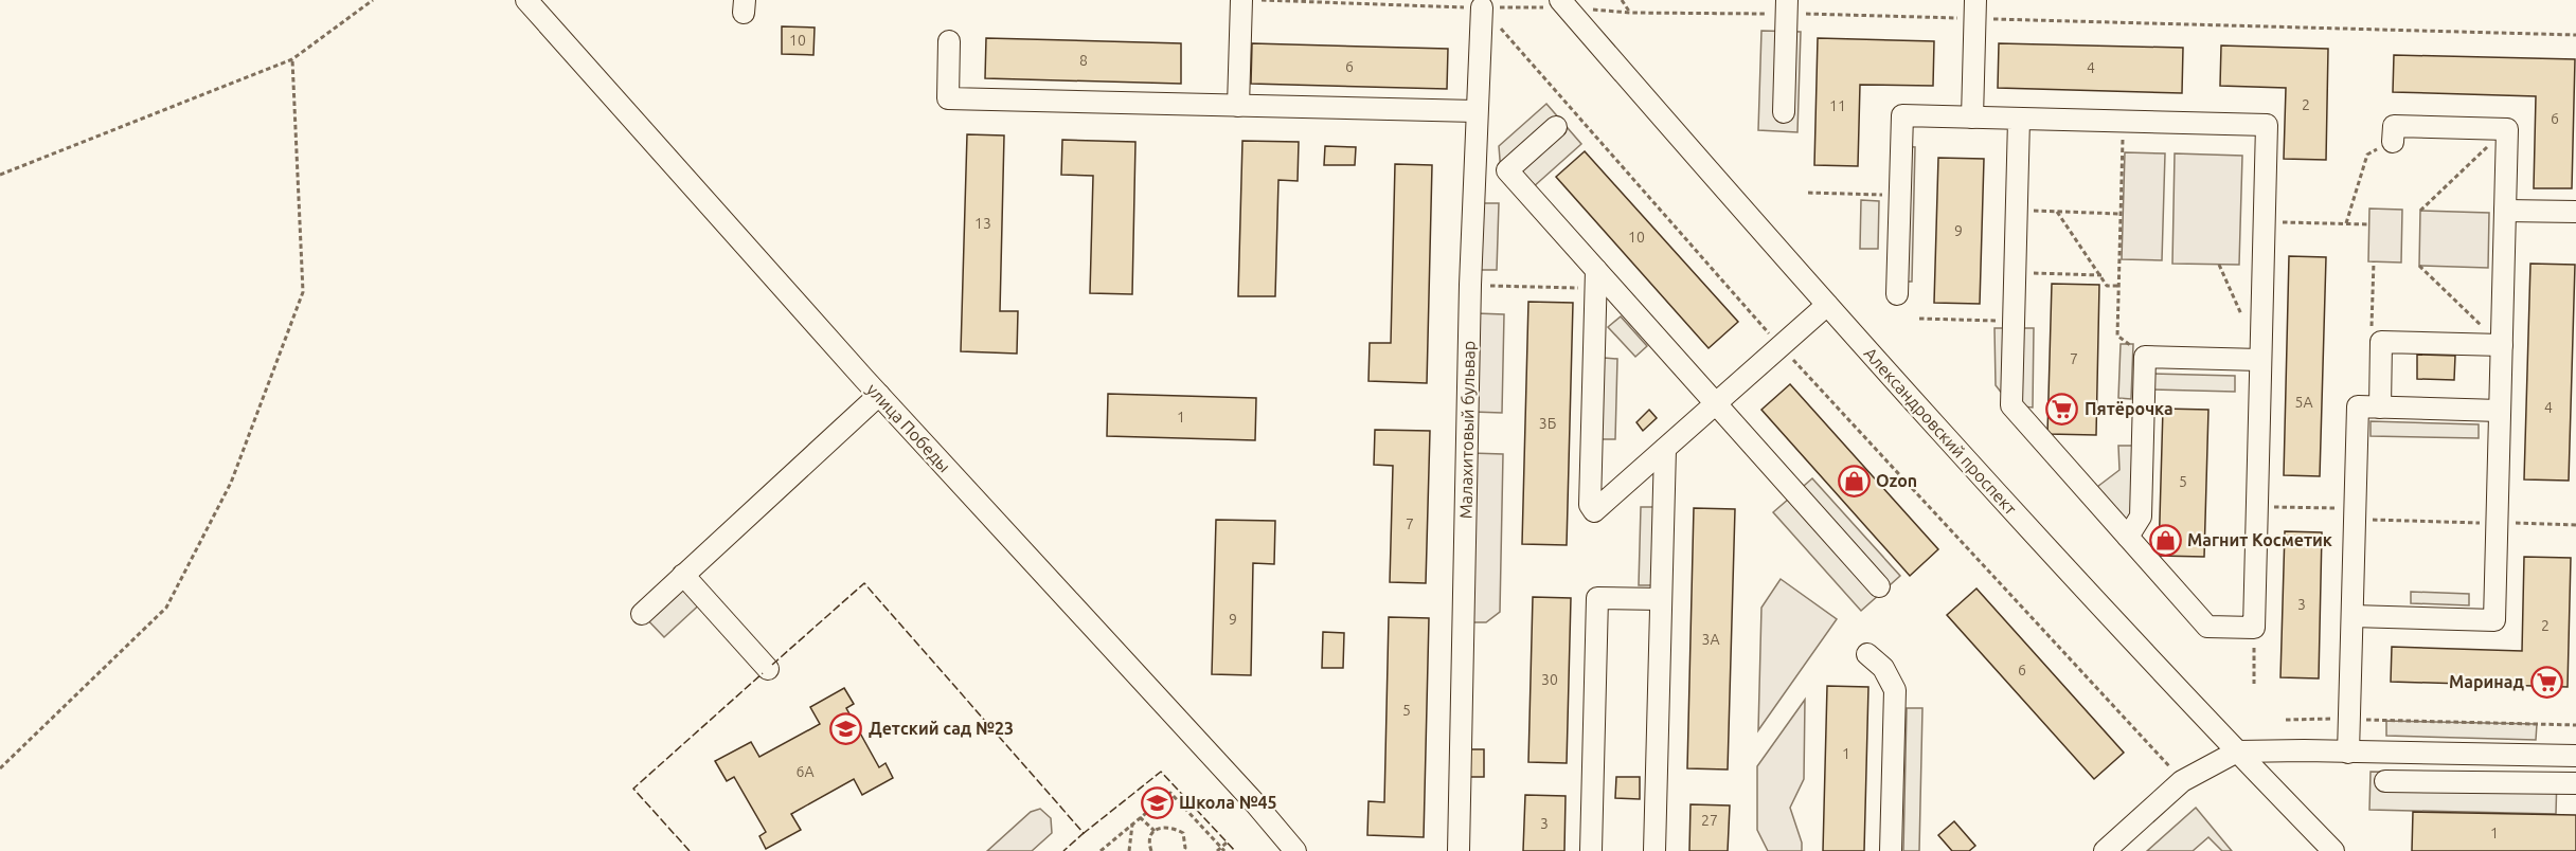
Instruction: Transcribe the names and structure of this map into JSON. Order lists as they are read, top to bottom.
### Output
{
  "streets": {
    "street": ["улица Победы", "Малахитовый бульвар", "Александровский проспект"]
  },
  "places": {
    "supermarket": ["Пятёрочка", "Маринад"],
    "shop": ["Ozon", "Магнит Косметик"],
    "school or university": ["Детский сад №23", "Школа №45"]
  },
  "house_numbers": [
    "10",
    "8",
    "6",
    "4",
    "2",
    "11",
    "6",
    "13",
    "9",
    "10",
    "7",
    "5А",
    "4",
    "1",
    "3Б",
    "5",
    "7",
    "3",
    "9",
    "2",
    "3А",
    "6",
    "30",
    "5",
    "1",
    "6А",
    "27",
    "3",
    "1"
  ]
}
